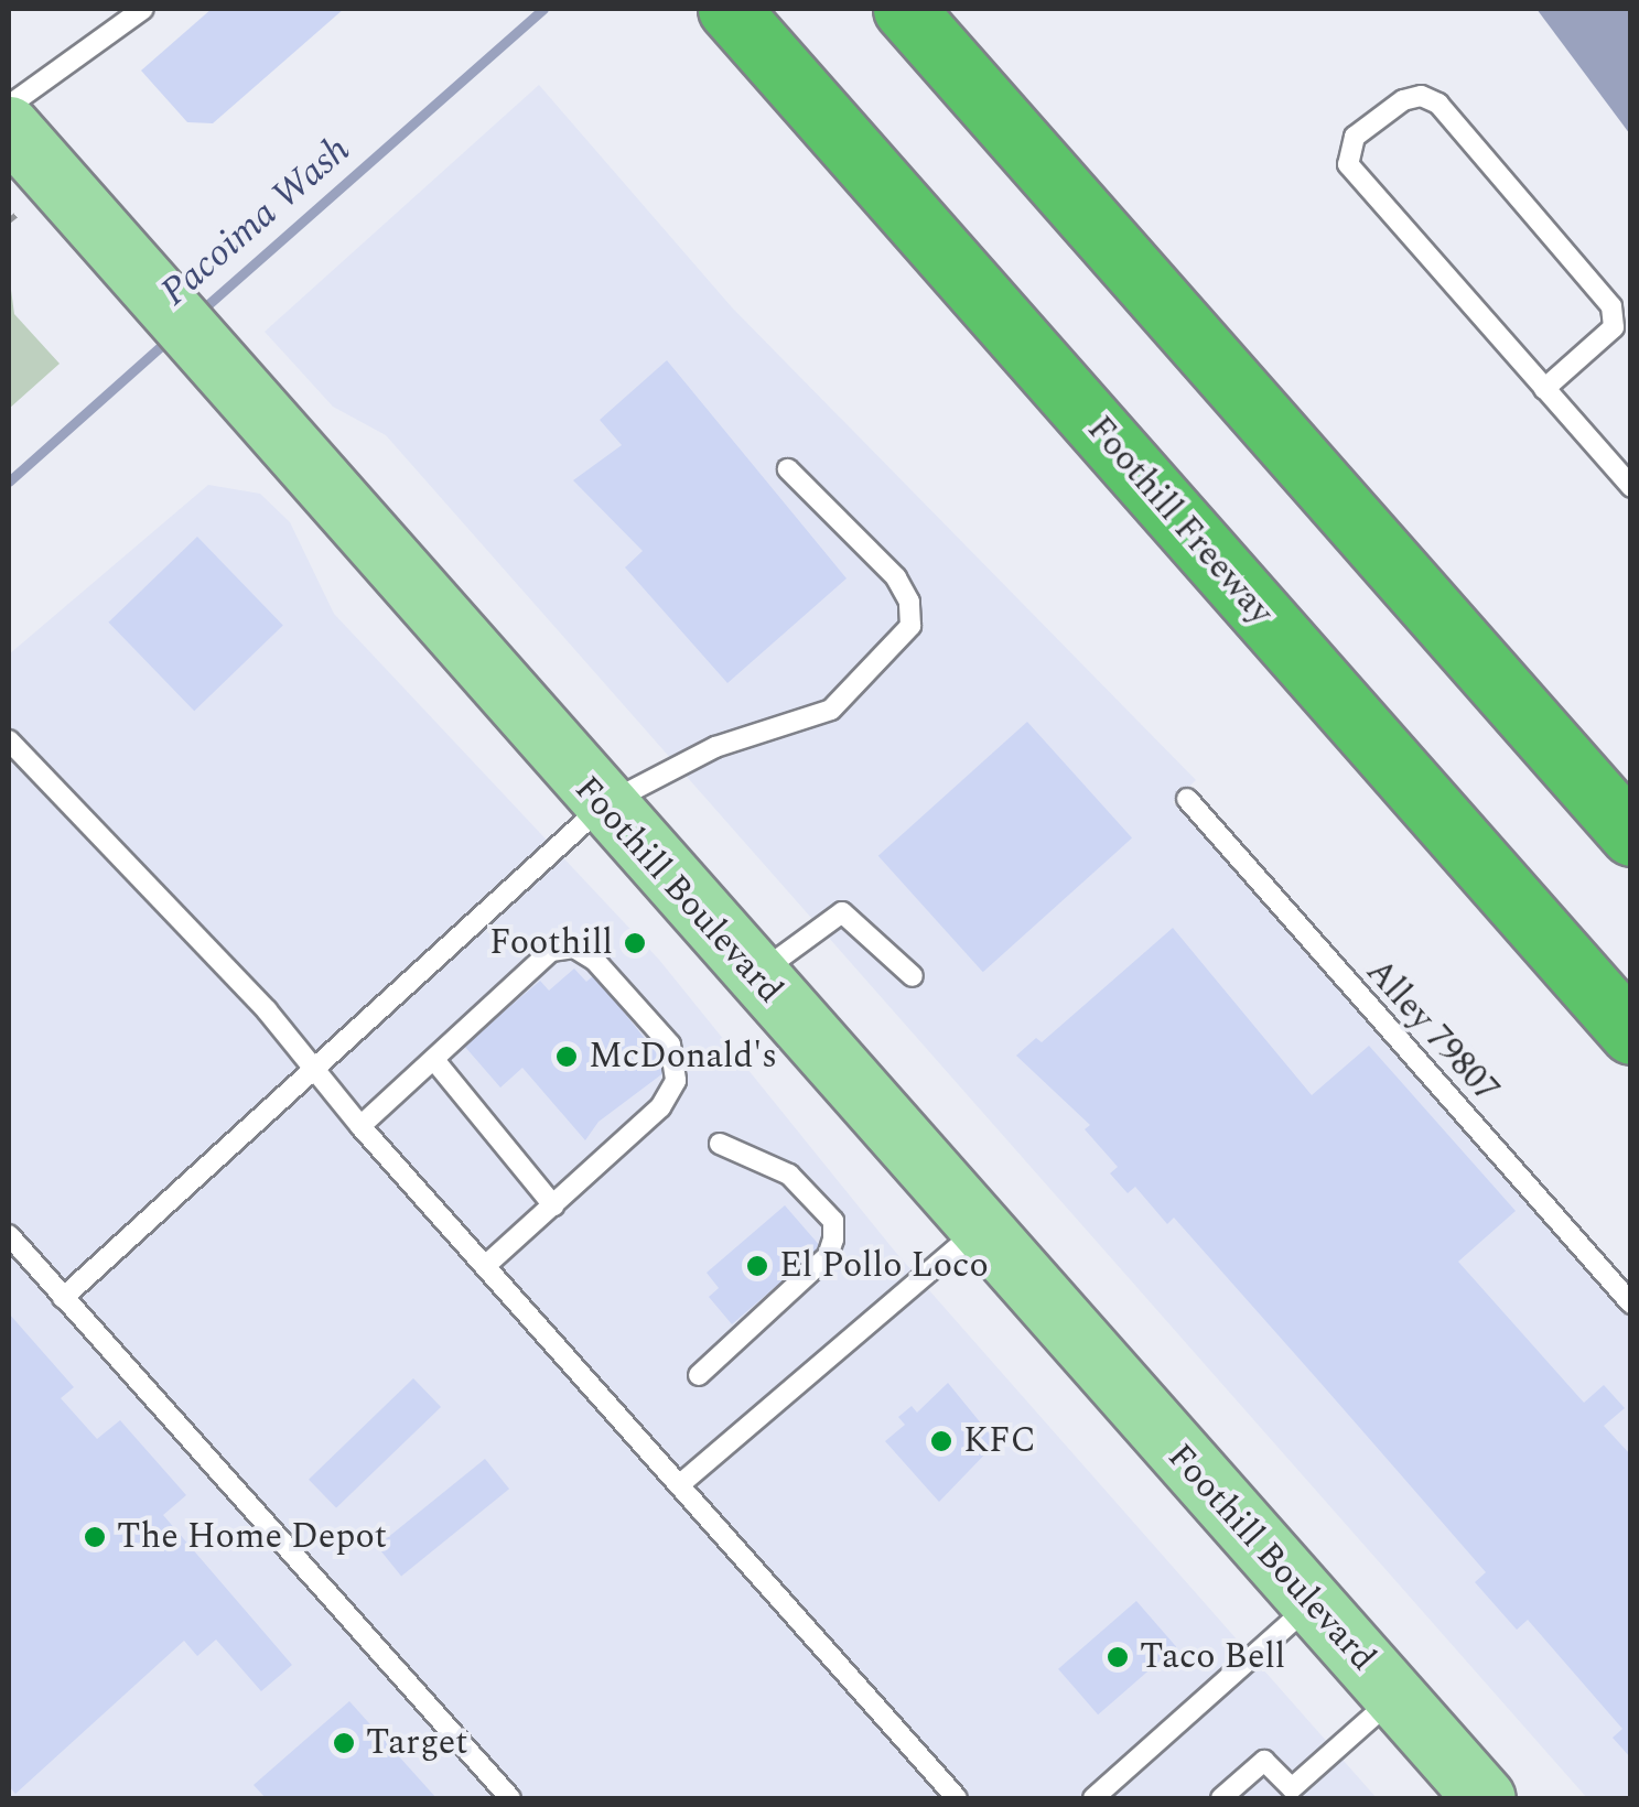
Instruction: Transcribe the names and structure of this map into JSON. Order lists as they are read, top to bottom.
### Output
{
  "streets": {
    "highway": ["Foothill Freeway"],
    "main road": ["Foothill Boulevard"],
    "lane": ["Alley 79807"]
  },
  "water": ["Pacoima Wash"],
  "places": [
    "Foothill",
    "McDonald's",
    "El Pollo Loco",
    "KFC",
    "The Home Depot",
    "Taco Bell",
    "Target"
  ]
}
